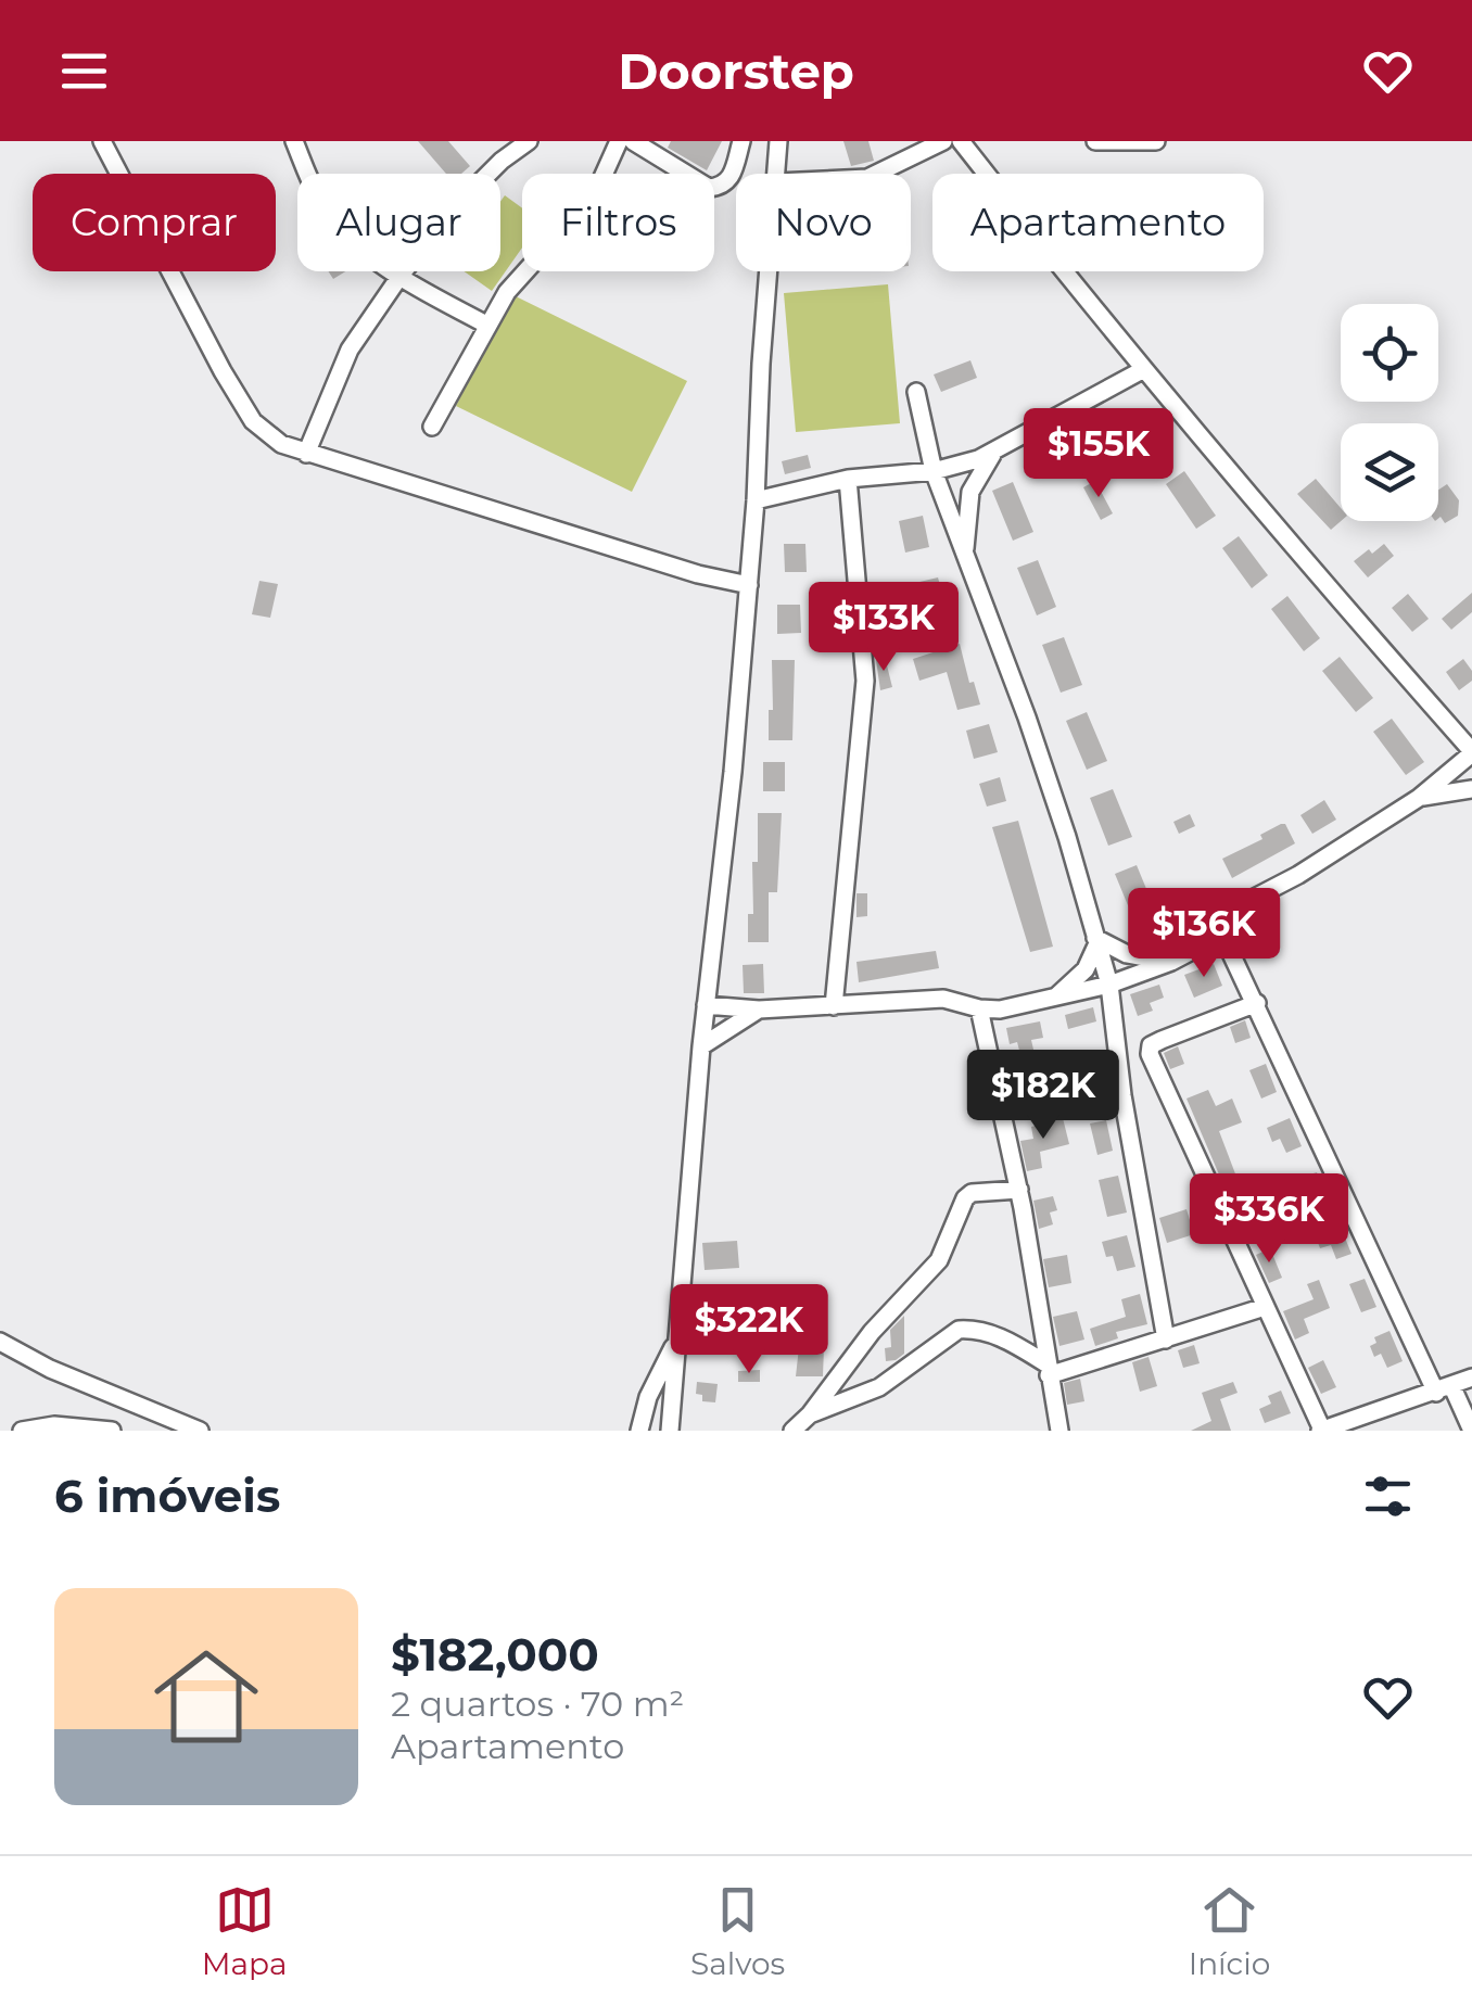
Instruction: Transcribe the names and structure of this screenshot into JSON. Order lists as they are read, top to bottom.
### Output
{
  "page": {
    "header": "Doorstep",
    "chip": [
      "Comprar",
      "Alugar",
      "Filtros",
      "Novo",
      "Apartamento"
    ],
    "price": [
      "$155K",
      "$133K",
      "$136K",
      "$182K",
      "$336K",
      "$322K"
    ],
    "heading": "6 imóveis",
    "list": [
      {
        "name": "$182,000",
        "note": "2 quartos · 70 m² · Apartamento"
      }
    ],
    "tabs": ["Mapa", "Salvos", "Início"]
  }
}
